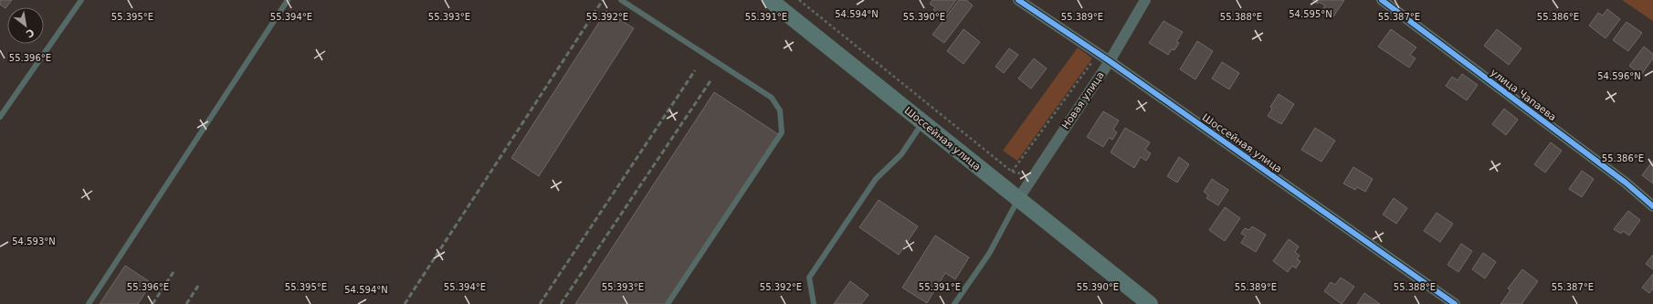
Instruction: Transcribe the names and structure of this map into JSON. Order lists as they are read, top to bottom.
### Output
{
  "streets": {
    "main road": ["Шоссейная улица"],
    "street": ["улица Чапаева", "Новая улица"]
  },
  "crossings": [
    ["Новая улица", "Шоссейная улица"]
  ],
  "north": "bottom right",
  "coordinates": [
    "54.594°N",
    "54.595°N",
    "55.389°E",
    "55.387°E",
    "55.395°E",
    "55.394°E",
    "55.393°E",
    "55.392°E",
    "55.391°E",
    "55.390°E",
    "55.386°E",
    "55.388°E",
    "55.396°E",
    "54.596°N",
    "54.593°N"
  ]
}
